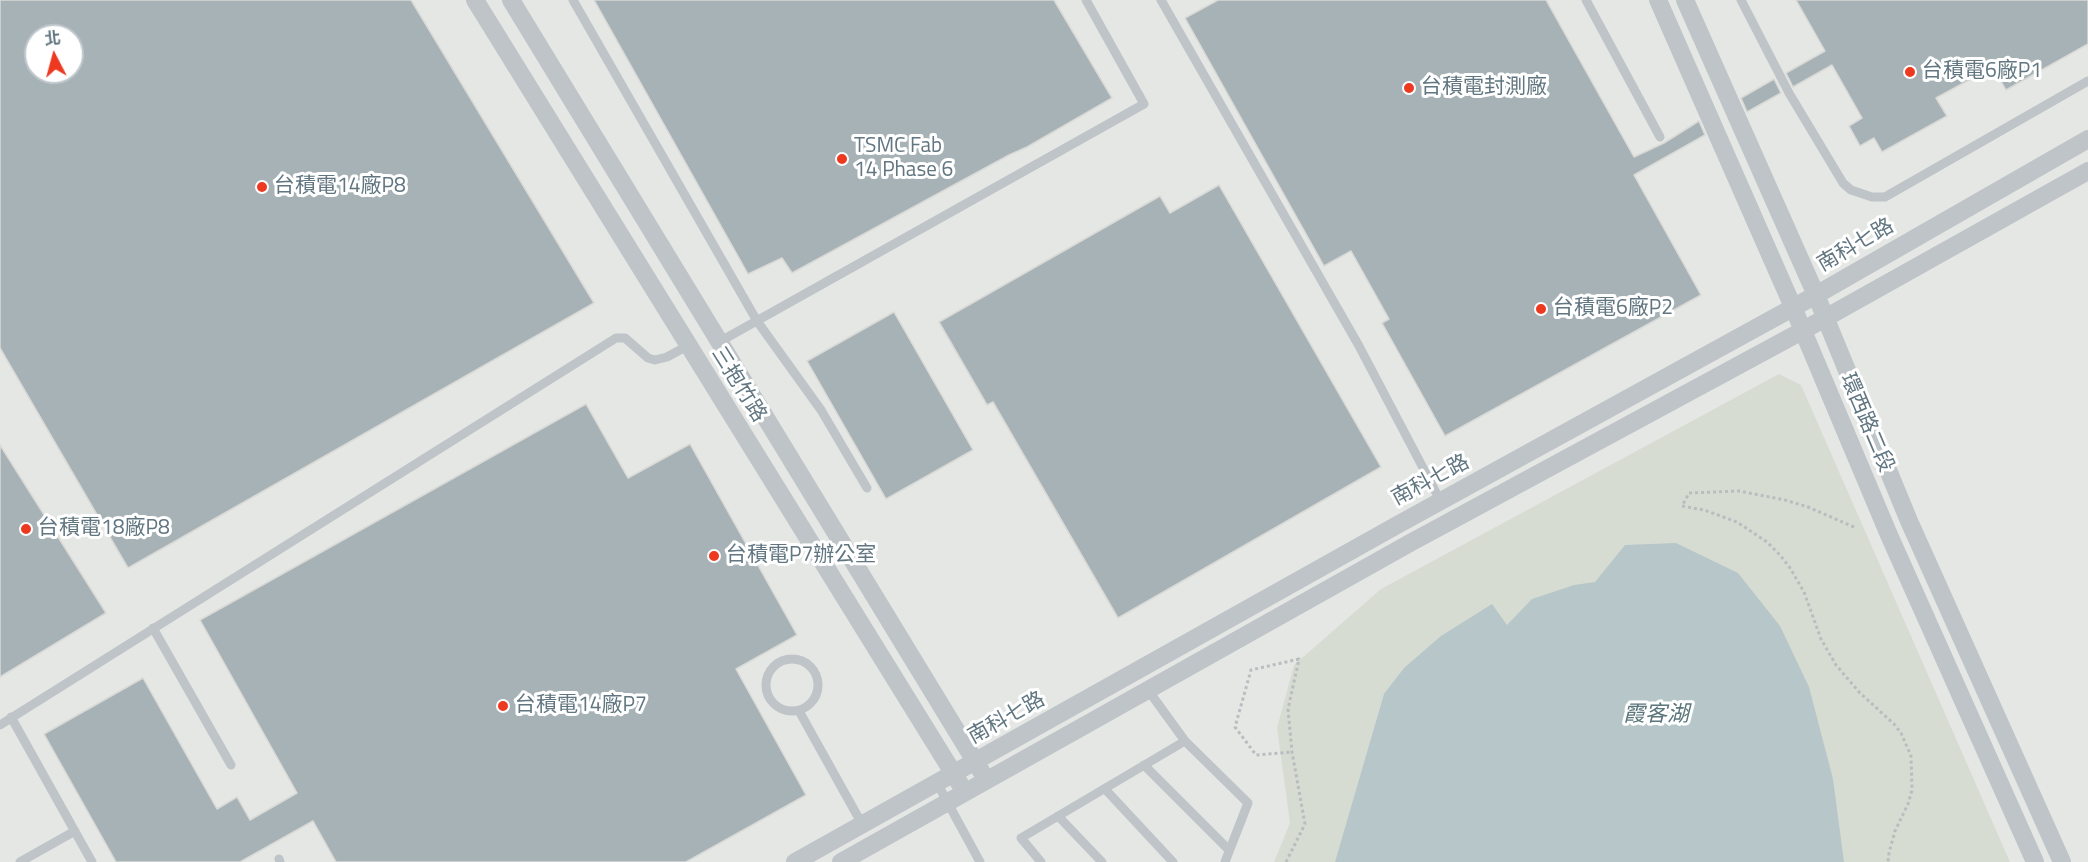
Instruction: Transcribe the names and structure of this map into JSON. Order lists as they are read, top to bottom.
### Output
{
  "streets": {
    "street": ["南科七路", "三抱竹路", "環西路二段"]
  },
  "crossings": [
    ["南科七路", "三抱竹路"],
    ["南科七路", "環西路二段"]
  ],
  "water": ["霞客湖"],
  "places": [
    "台積電6廠P1",
    "台積電封測廠",
    "TSMC Fab 14 Phase 6",
    "台積電14廠P8",
    "台積電6廠P2",
    "台積電18廠P8",
    "台積電P7辦公室",
    "台積電14廠P7"
  ],
  "north": "top"
}
